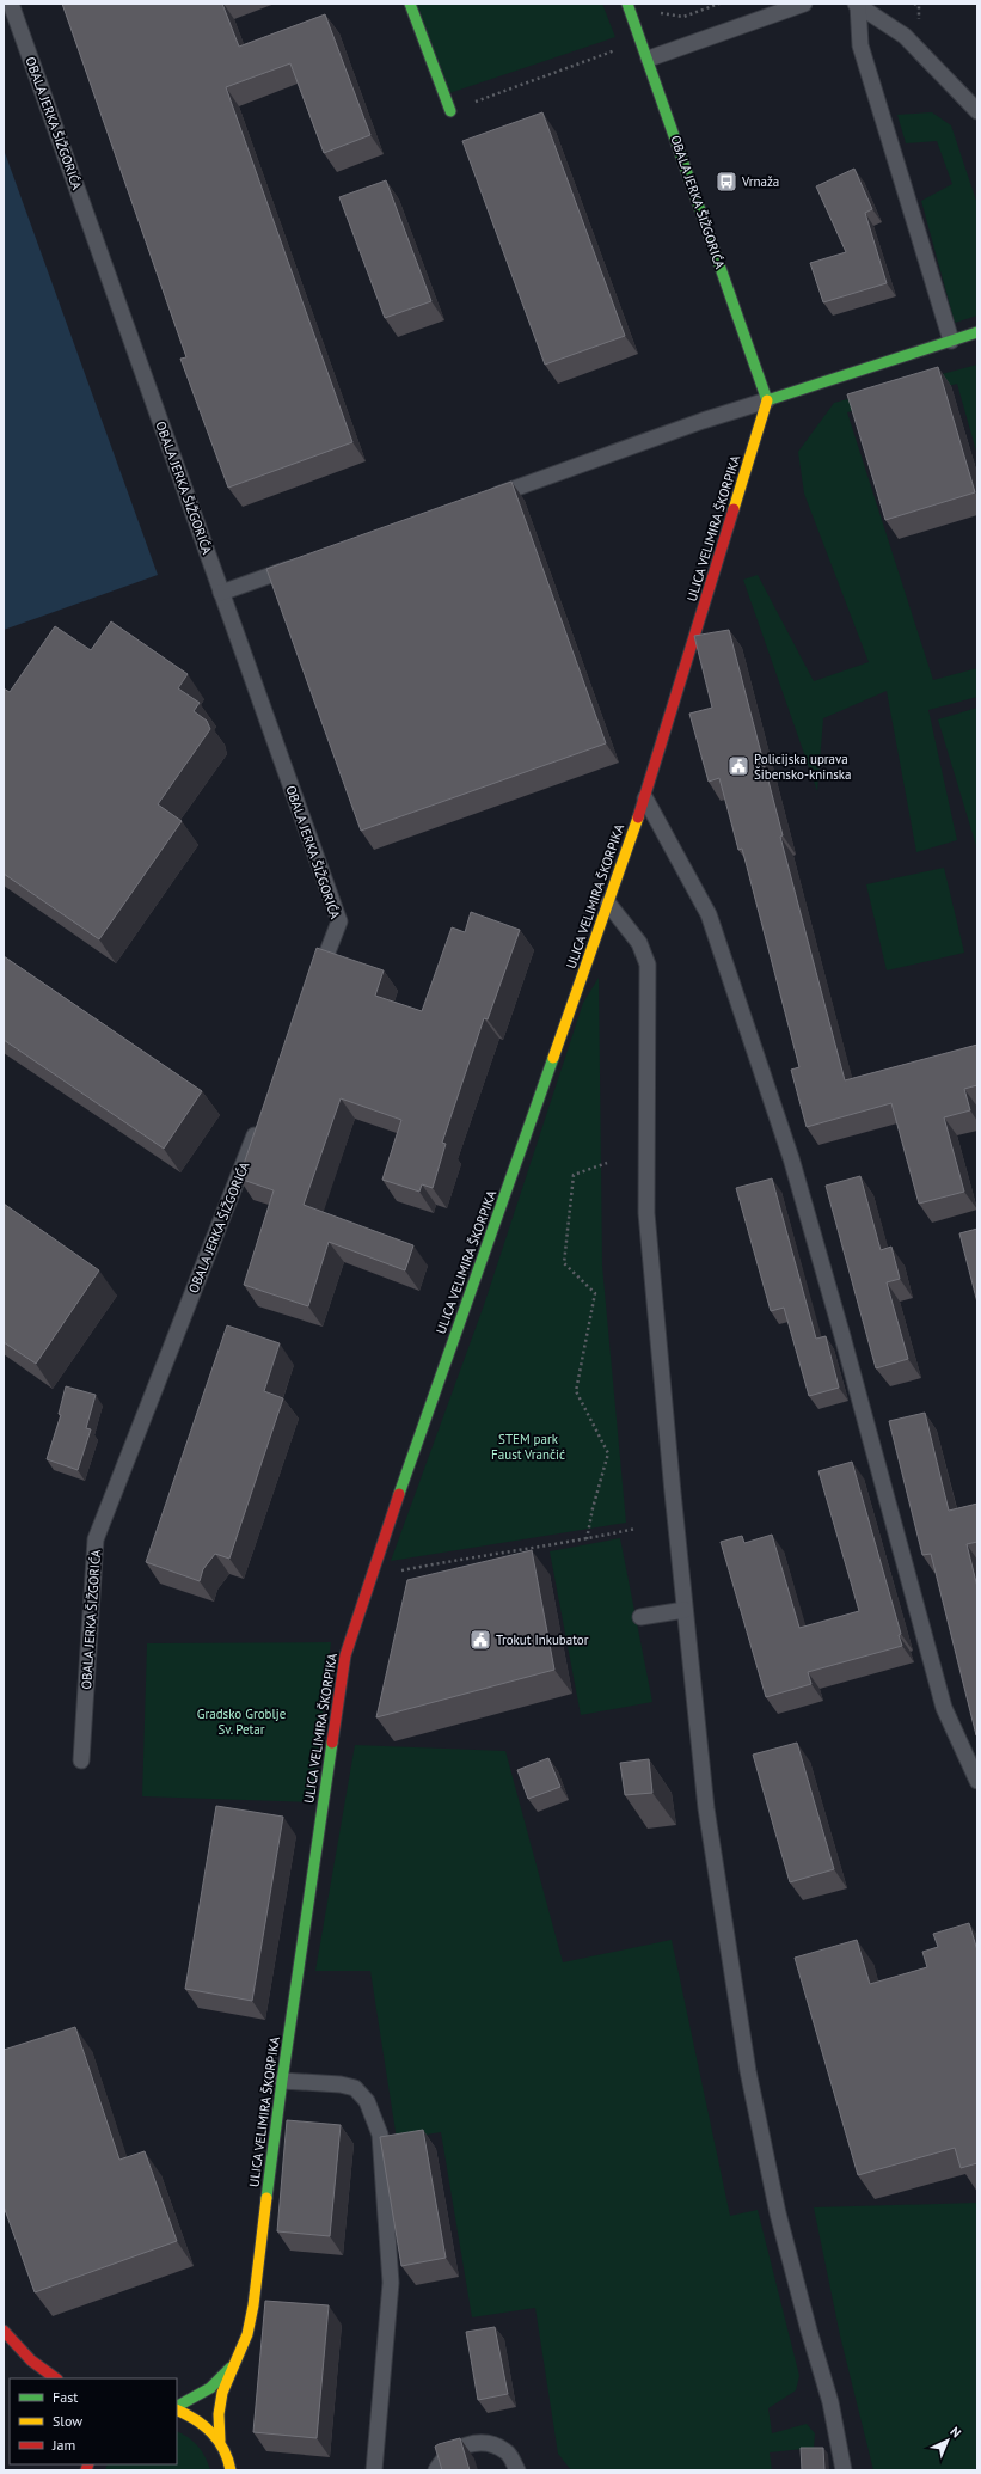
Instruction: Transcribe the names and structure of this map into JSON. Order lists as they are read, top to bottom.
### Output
{
  "streets": {
    "street": ["OBALA JERKA ŠIŽGORIĆA", "ULICA VELIMIRA ŠKORPIKA"]
  },
  "crossings": [
    ["OBALA JERKA ŠIŽGORIĆA", "ULICA VELIMIRA ŠKORPIKA"]
  ],
  "parks": ["STEM park Faust Vrančić", "Gradsko Groblje Sv. Petar"],
  "places": {
    "bus stop": ["Vrnaža"],
    "public building": ["Policijska uprava Šibensko-kninska", "Trokut Inkubator"]
  },
  "legend": ["Fast", "Slow", "Jam"],
  "north": "top right"
}
